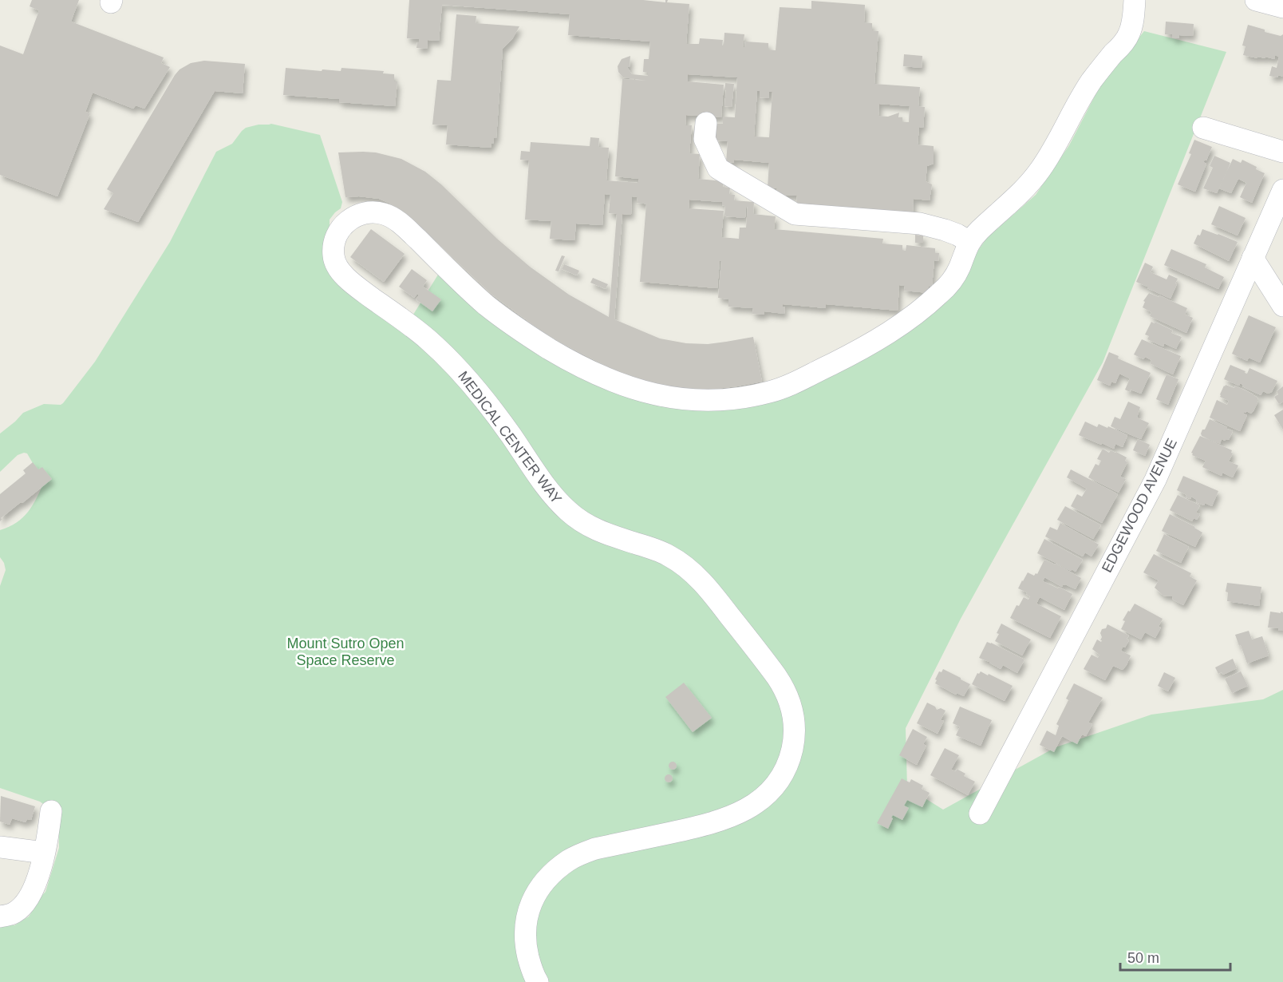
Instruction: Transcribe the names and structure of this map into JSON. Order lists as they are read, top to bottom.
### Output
{
  "streets": {
    "street": ["MEDICAL CENTER WAY", "EDGEWOOD AVENUE"]
  },
  "parks": ["Mount Sutro Open Space Reserve"],
  "scale_bar": "50 m"
}
